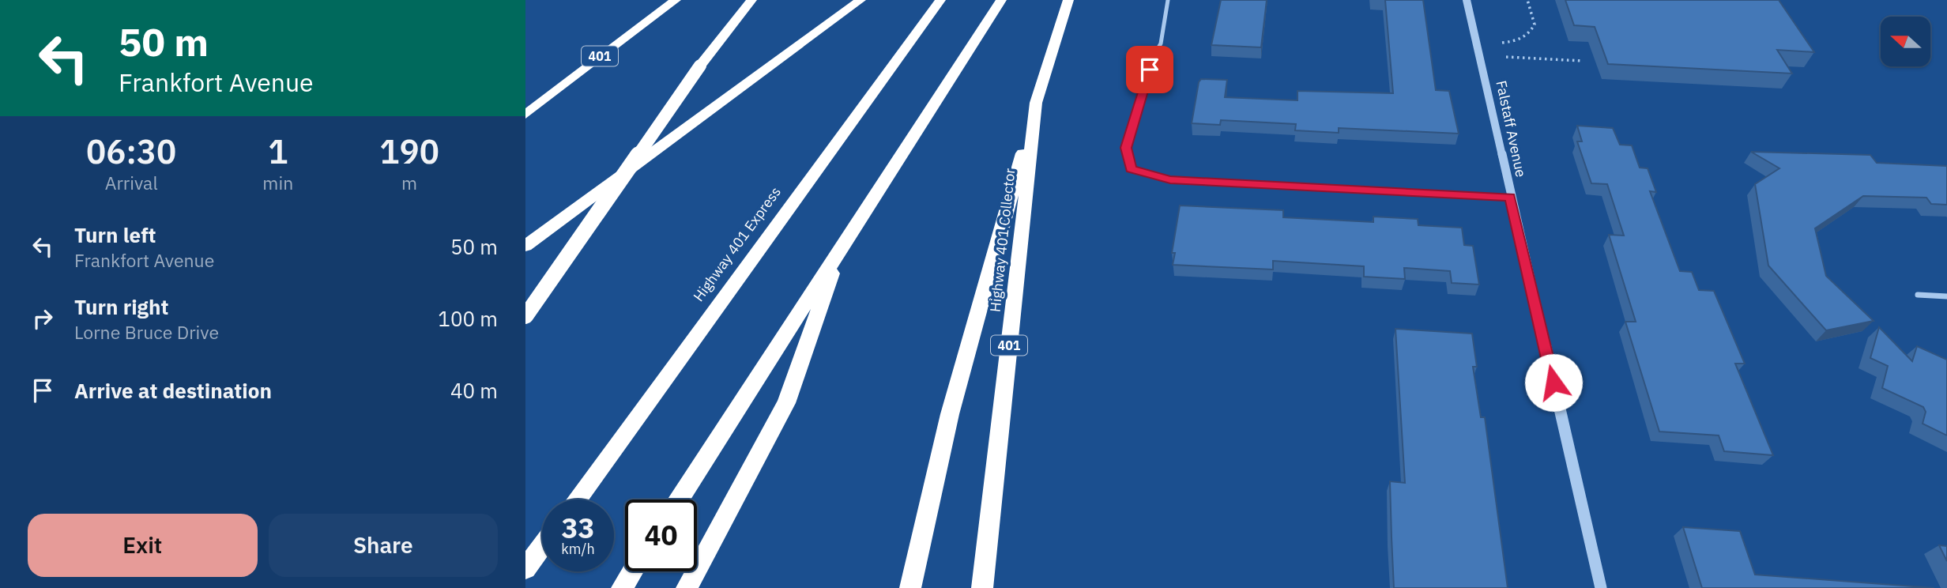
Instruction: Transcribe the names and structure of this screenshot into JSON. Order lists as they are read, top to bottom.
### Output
{
  "streets": {
    "highway": ["401", "Highway 401 Collector", "Highway 401 Express"],
    "street": ["Falstaff Avenue"]
  },
  "north": "left",
  "page": {
    "turn": ["50 m", "Frankfort Avenue"],
    "eta": [
      "06:30",
      "Arrival",
      "1",
      "min",
      "190",
      "m"
    ],
    "list": [
      {
        "name": "Turn left",
        "note": "Frankfort Avenue",
        "value": "50 m"
      },
      {
        "name": "Turn right",
        "note": "Lorne Bruce Drive",
        "value": "100 m"
      },
      {
        "name": "Arrive at destination",
        "value": "40 m"
      }
    ],
    "speed": "33 km/h",
    "limit": "40",
    "buttons": ["Exit", "Share"]
  }
}
